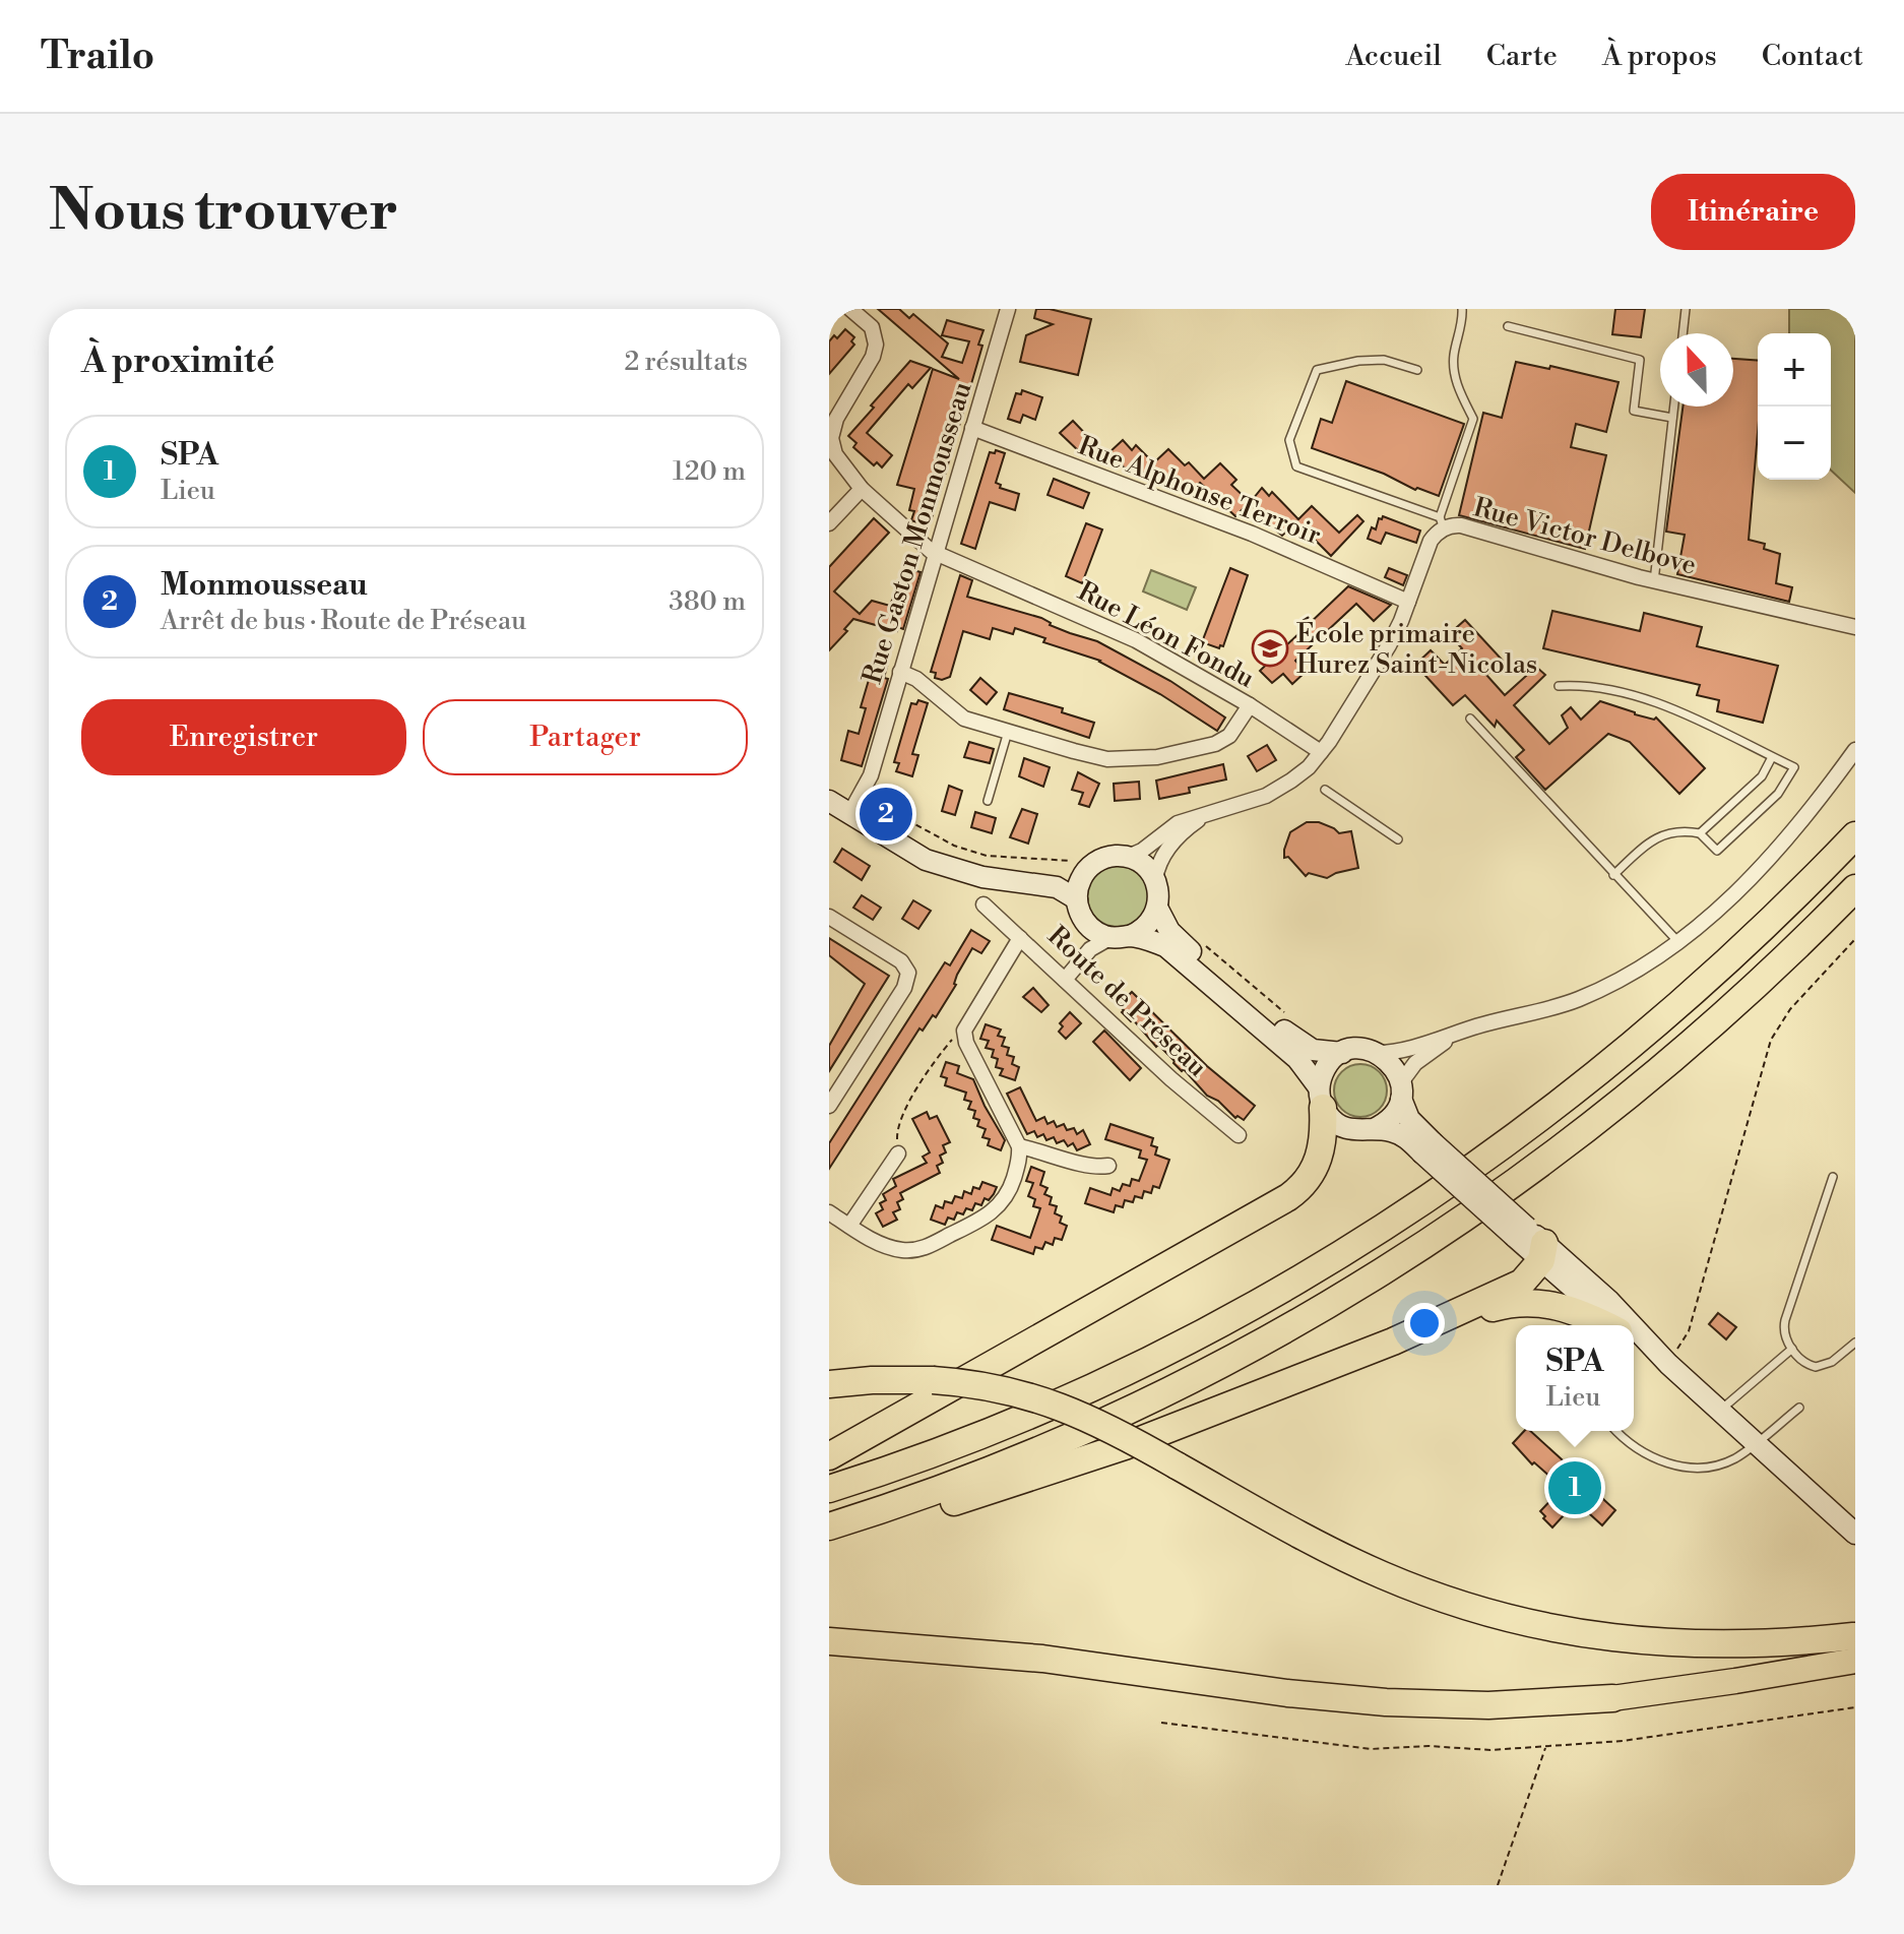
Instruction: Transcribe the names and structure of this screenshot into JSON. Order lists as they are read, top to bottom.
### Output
{
  "streets": {
    "main road": ["Route de Préseau"],
    "street": [
      "Rue Alphonse Terroir",
      "Rue Gaston Monmousseau",
      "Rue Victor Delbove",
      "Rue Léon Fondu"
    ]
  },
  "crossings": [
    ["Rue Alphonse Terroir", "Rue Gaston Monmousseau"],
    ["Rue Alphonse Terroir", "Rue Victor Delbove"],
    ["Rue Gaston Monmousseau", "Rue Léon Fondu"],
    ["Rue Gaston Monmousseau", "Route de Préseau"],
    ["Rue Victor Delbove", "Rue Léon Fondu"],
    ["Rue Victor Delbove", "Route de Préseau"]
  ],
  "places": {
    "school or university": ["École primaire Hurez Saint-Nicolas"]
  },
  "north": "top",
  "page": {
    "header": "Trailo",
    "nav": [
      "Accueil",
      "Carte",
      "À propos",
      "Contact"
    ],
    "buttons": [
      "Itinéraire",
      ["Enregistrer", "Partager"]
    ],
    "title": "Nous trouver",
    "heading": ["À proximité", "2 résultats"],
    "map_buttons": ["+", "−"],
    "list": [
      {
        "mark": "1",
        "name": "SPA",
        "note": "Lieu",
        "value": "120 m"
      },
      {
        "mark": "2",
        "name": "Monmousseau",
        "note": "Arrêt de bus · Route de Préseau",
        "value": "380 m"
      }
    ],
    "pins": ["2", "1"],
    "popup": ["SPA", "Lieu"]
  }
}
